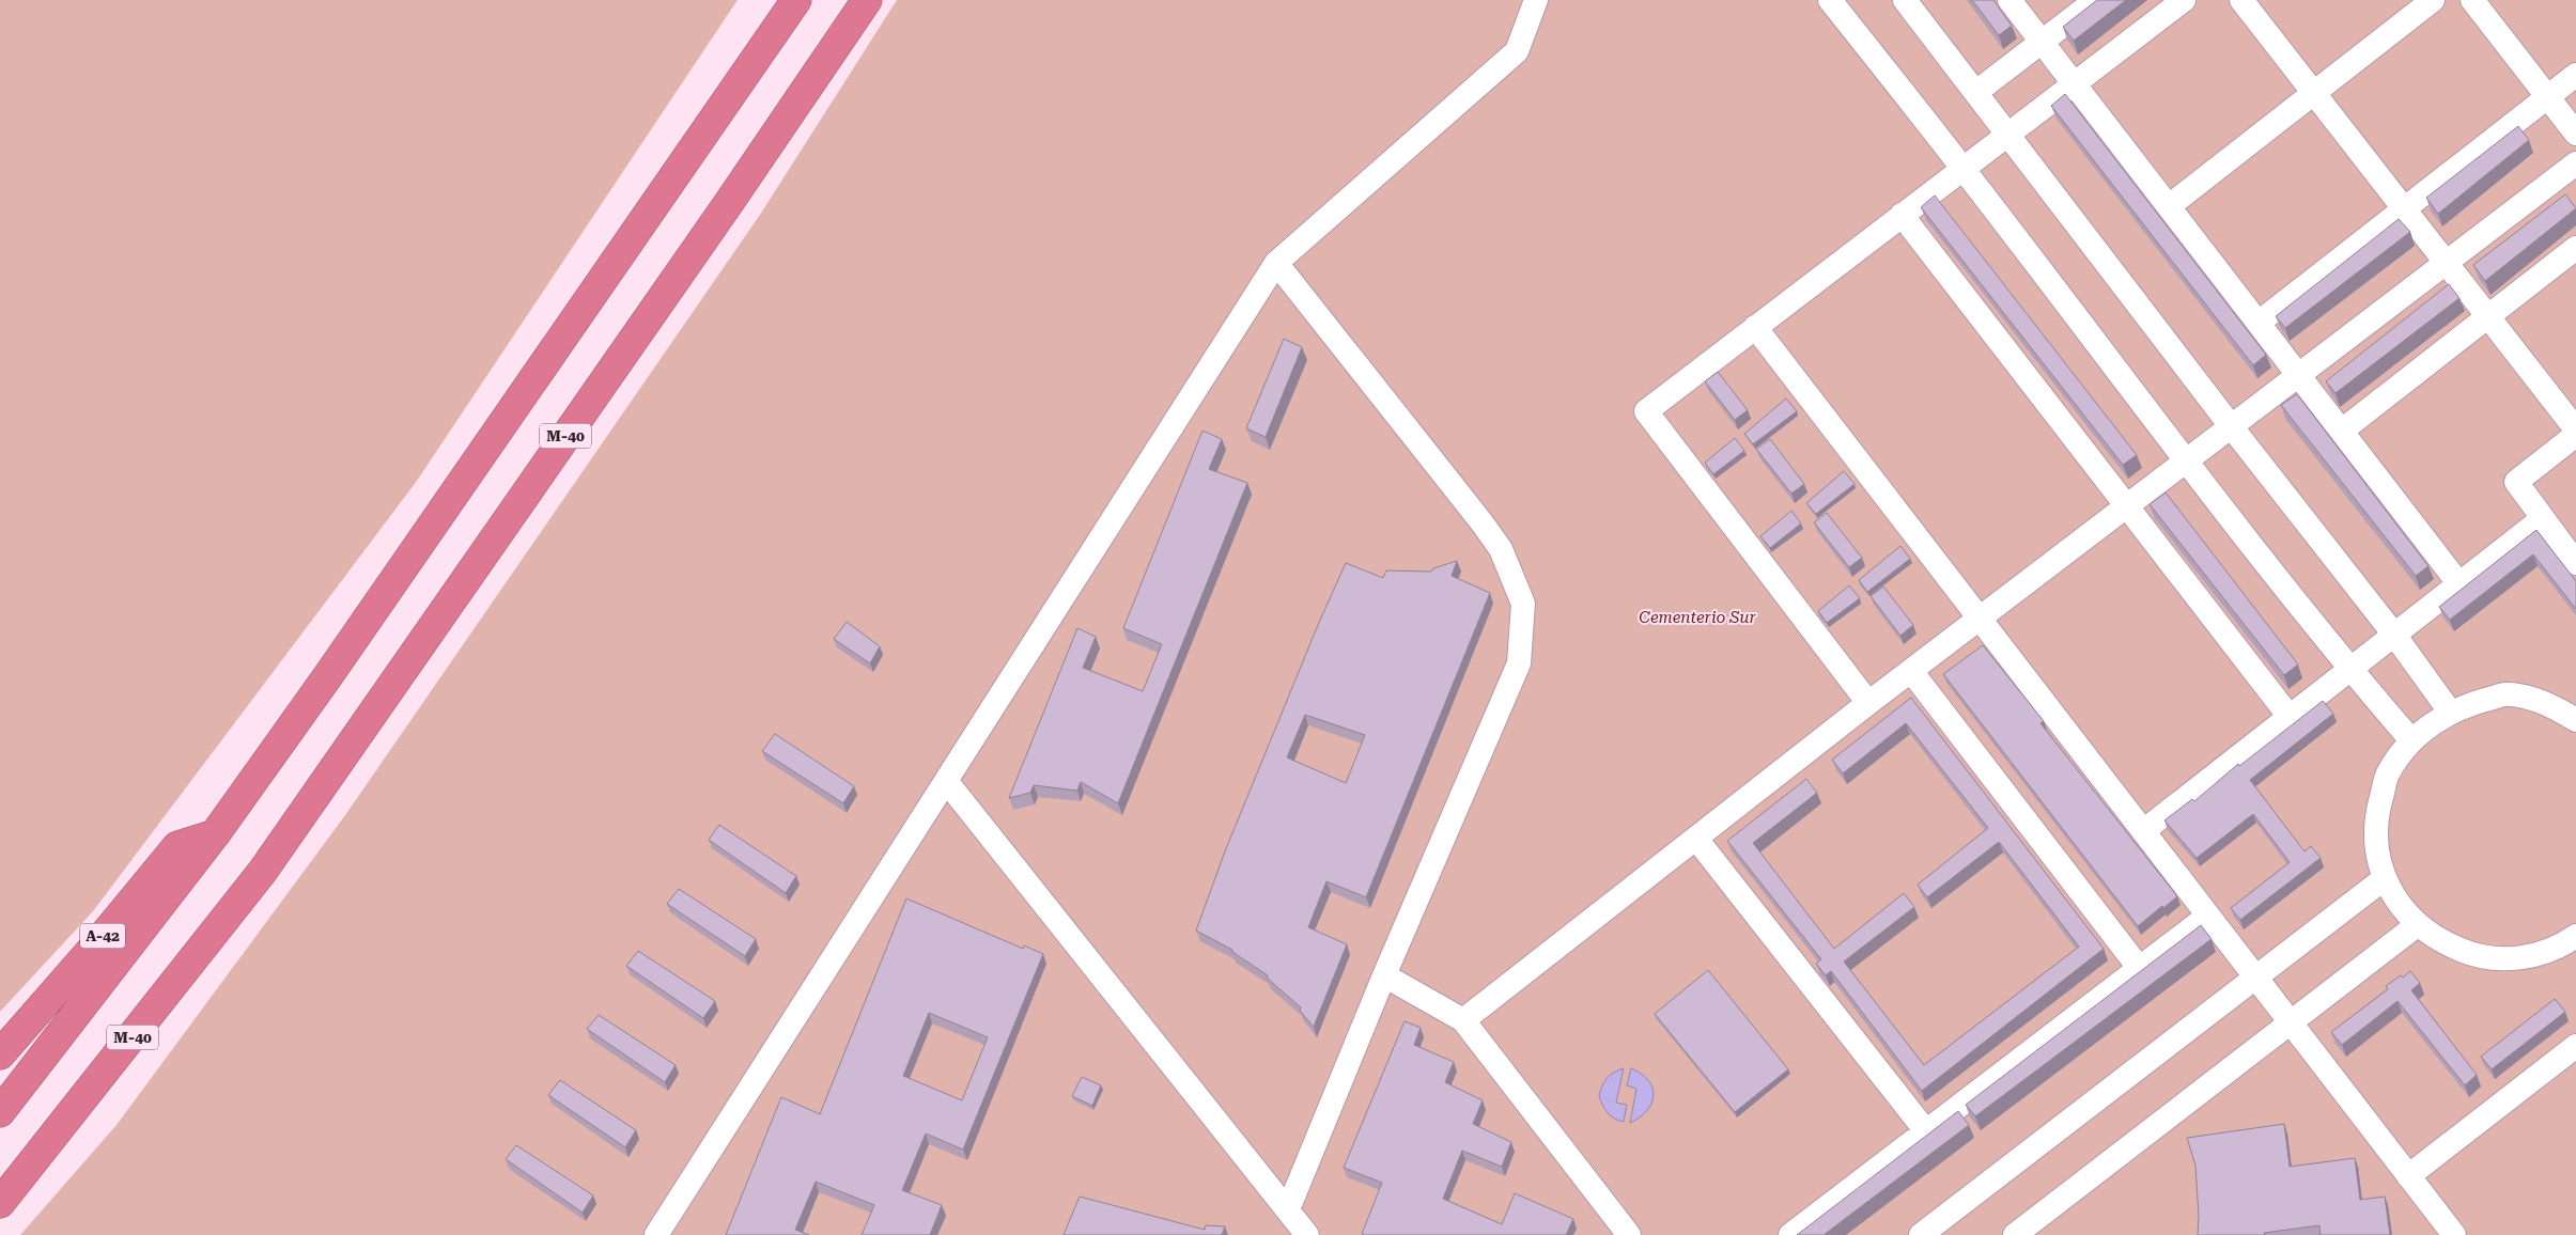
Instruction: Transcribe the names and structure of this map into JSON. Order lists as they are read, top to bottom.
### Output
{
  "streets": {
    "highway": ["M-40", "A-42"]
  },
  "parks": ["Cementerio Sur"]
}
